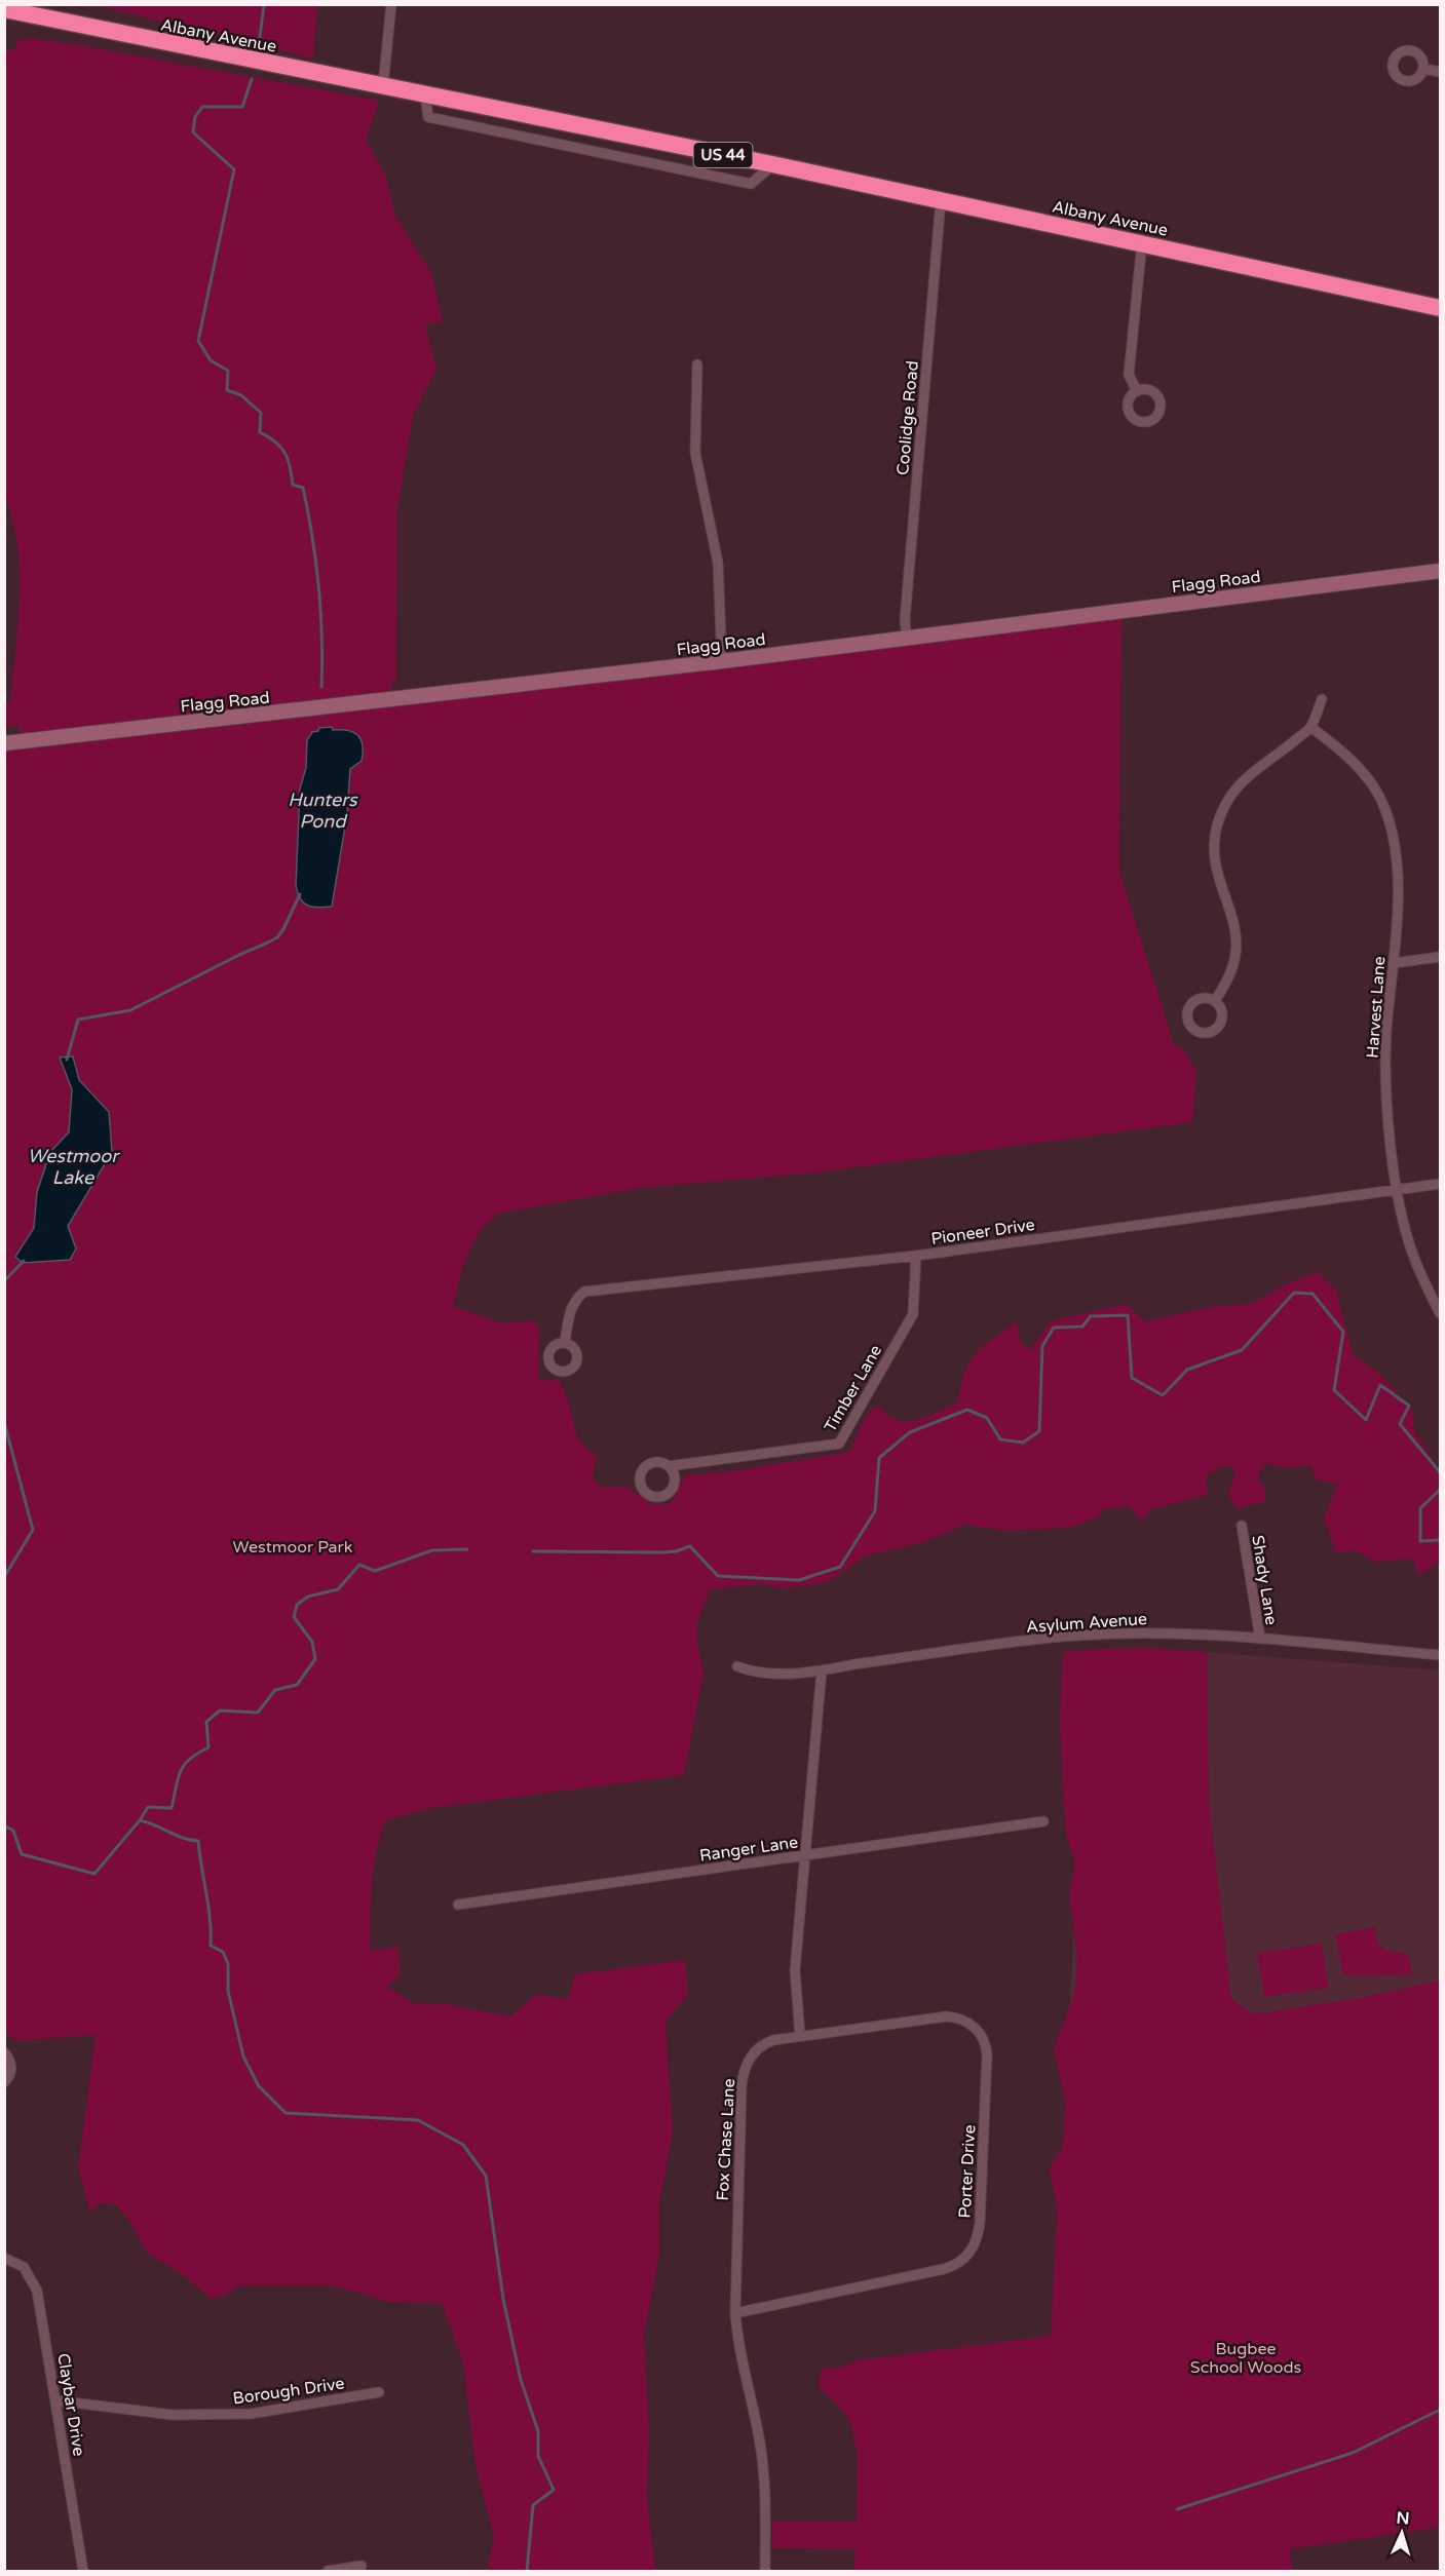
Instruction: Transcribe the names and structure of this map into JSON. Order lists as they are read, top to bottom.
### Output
{
  "streets": {
    "highway": ["Albany Avenue", "US 44"],
    "street": [
      "Coolidge Road",
      "Flagg Road",
      "Harvest Lane",
      "Pioneer Drive",
      "Timber Lane",
      "Shady Lane",
      "Asylum Avenue",
      "Ranger Lane",
      "Fox Chase Lane",
      "Porter Drive",
      "Borough Drive",
      "Claybar Drive"
    ]
  },
  "crossings": [
    ["Albany Avenue", "Coolidge Road"],
    ["Coolidge Road", "Flagg Road"],
    ["Harvest Lane", "Pioneer Drive"],
    ["Pioneer Drive", "Timber Lane"],
    ["Shady Lane", "Asylum Avenue"],
    ["Fox Chase Lane", "Porter Drive"],
    ["Borough Drive", "Claybar Drive"]
  ],
  "water": ["Hunters Pond", "Westmoor Lake"],
  "parks": ["Westmoor Park", "Bugbee School Woods"],
  "north": "top"
}
